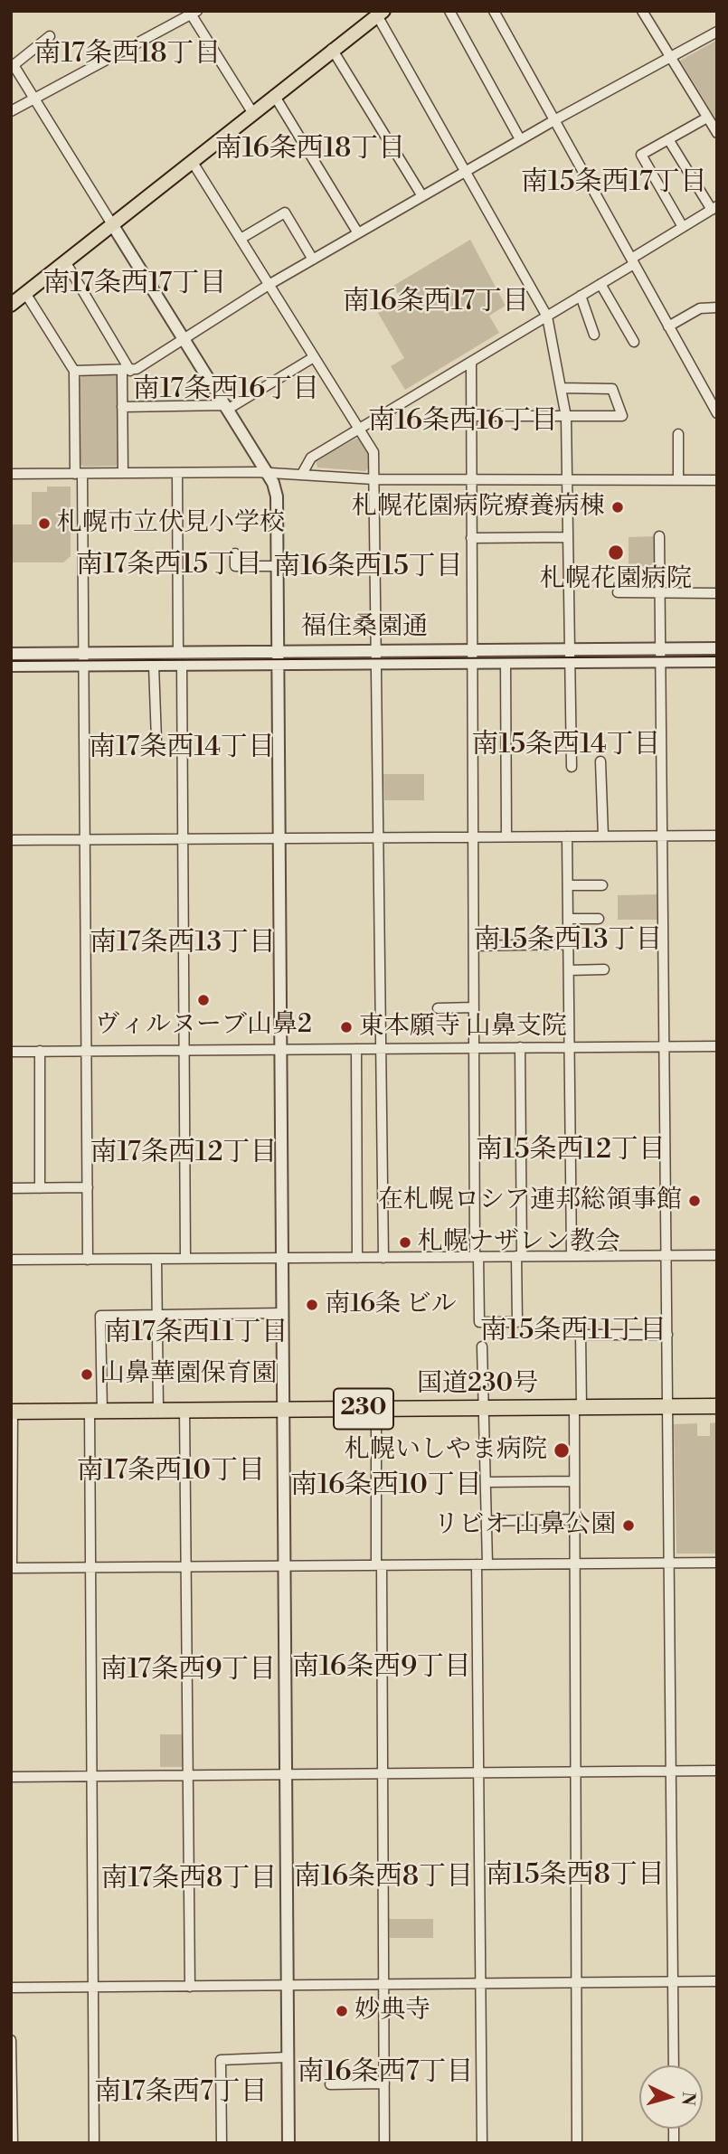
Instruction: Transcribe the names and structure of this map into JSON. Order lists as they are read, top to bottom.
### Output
{
  "streets": {
    "highway": ["国道230号", "230"],
    "street": ["福住桑園通"]
  },
  "districts": [
    "南17条西18丁目",
    "南16条西18丁目",
    "南15条西17丁目",
    "南17条西17丁目",
    "南16条西17丁目",
    "南17条西16丁目",
    "南16条西16丁目",
    "南17条西15丁目",
    "南16条西15丁目",
    "南15条西14丁目",
    "南17条西14丁目",
    "南15条西13丁目",
    "南17条西13丁目",
    "南15条西12丁目",
    "南17条西12丁目",
    "南15条西11丁目",
    "南17条西11丁目",
    "南17条西10丁目",
    "南16条西10丁目",
    "南16条西9丁目",
    "南17条西9丁目",
    "南15条西8丁目",
    "南16条西8丁目",
    "南17条西8丁目",
    "南16条西7丁目",
    "南17条西7丁目"
  ],
  "places": [
    "札幌花園病院療養病棟",
    "札幌市立伏見小学校",
    "札幌花園病院",
    "ヴィルヌーブ山鼻2",
    "東本願寺 山鼻支院",
    "在札幌ロシア連邦総領事館",
    "札幌ナザレン教会",
    "南16条 ビル",
    "山鼻華園保育園",
    "札幌いしやま病院",
    "リビオ 山鼻公園",
    "妙典寺"
  ],
  "north": "right"
}
